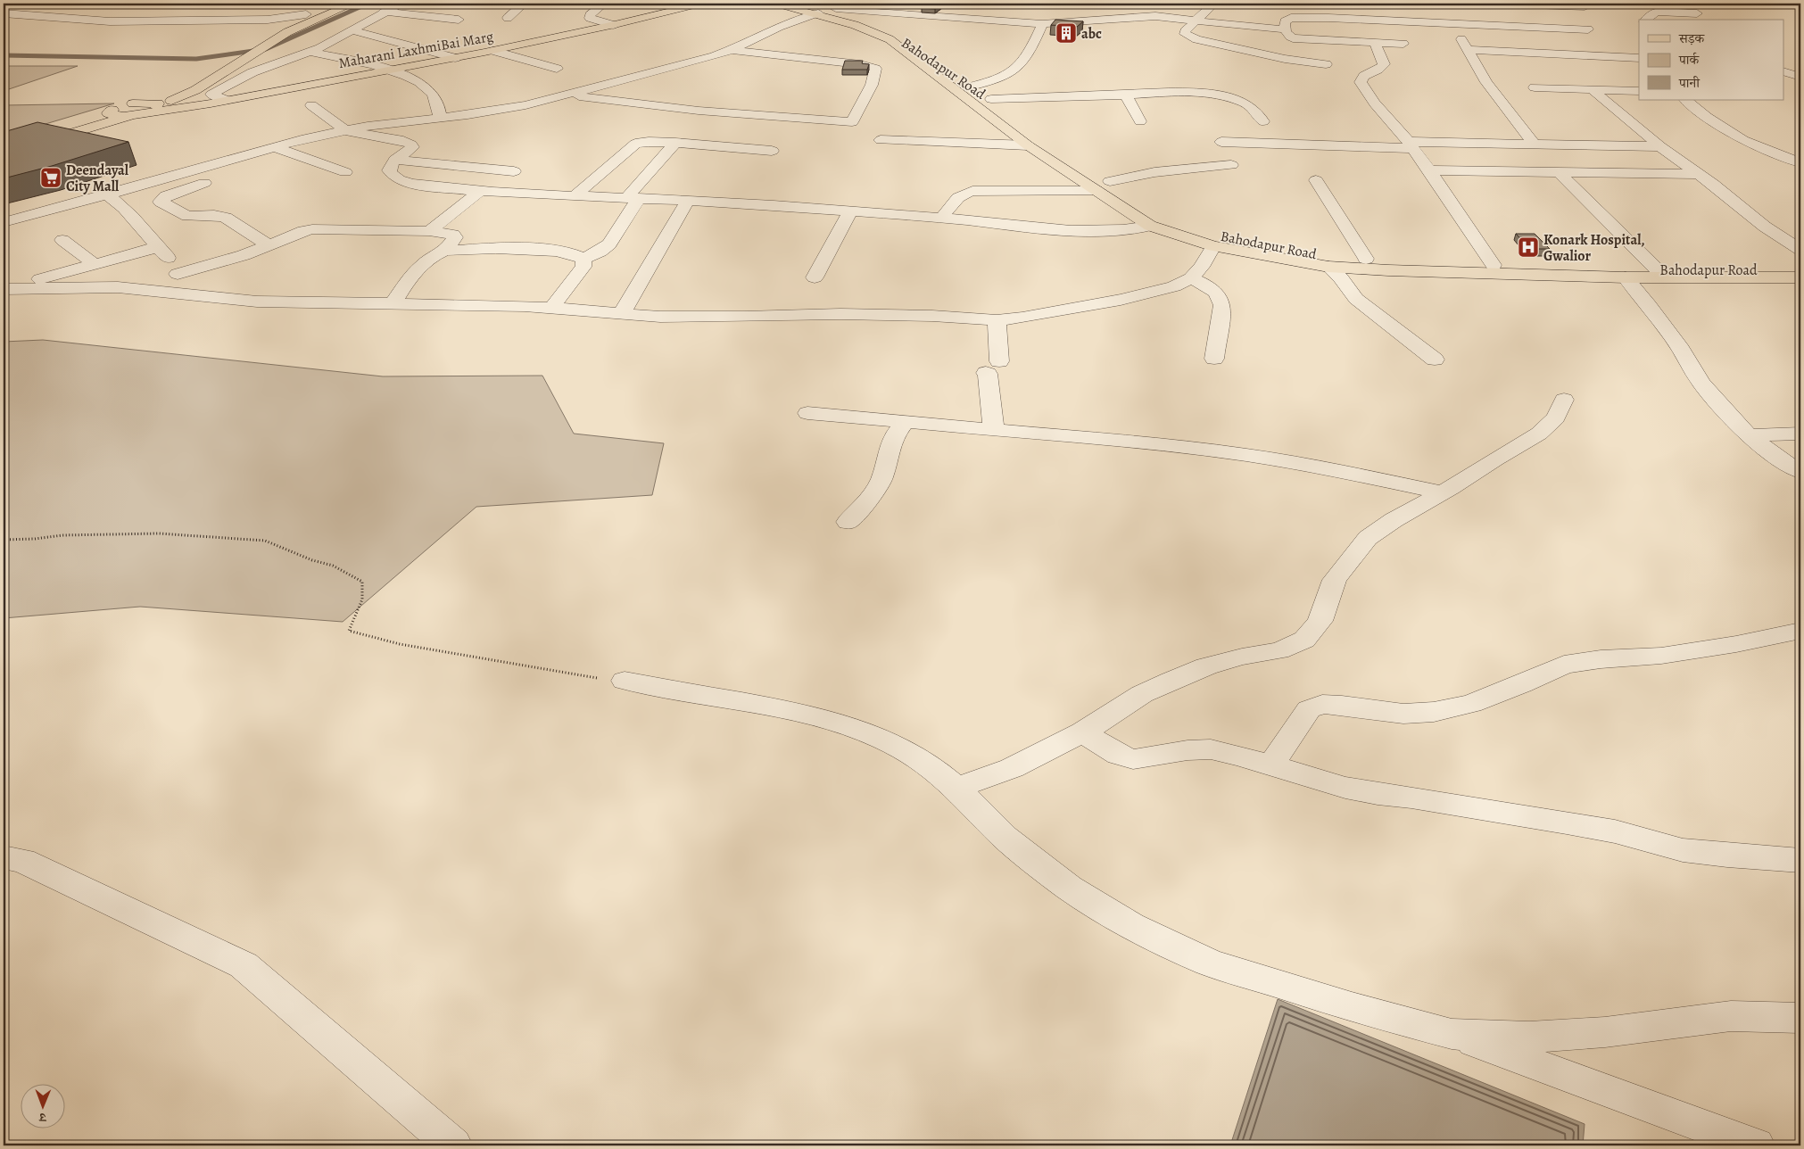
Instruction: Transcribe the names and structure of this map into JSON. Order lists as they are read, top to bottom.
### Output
{
  "streets": {
    "main road": ["Maharani LaxhmiBai Marg", "Bahodapur Road"]
  },
  "places": {
    "building": ["abc"],
    "supermarket": ["Deendayal City Mall"],
    "hospital": ["Konark Hospital, Gwalior"]
  },
  "legend": ["सड़क", "पार्क", "पानी"],
  "north": "bottom"
}
